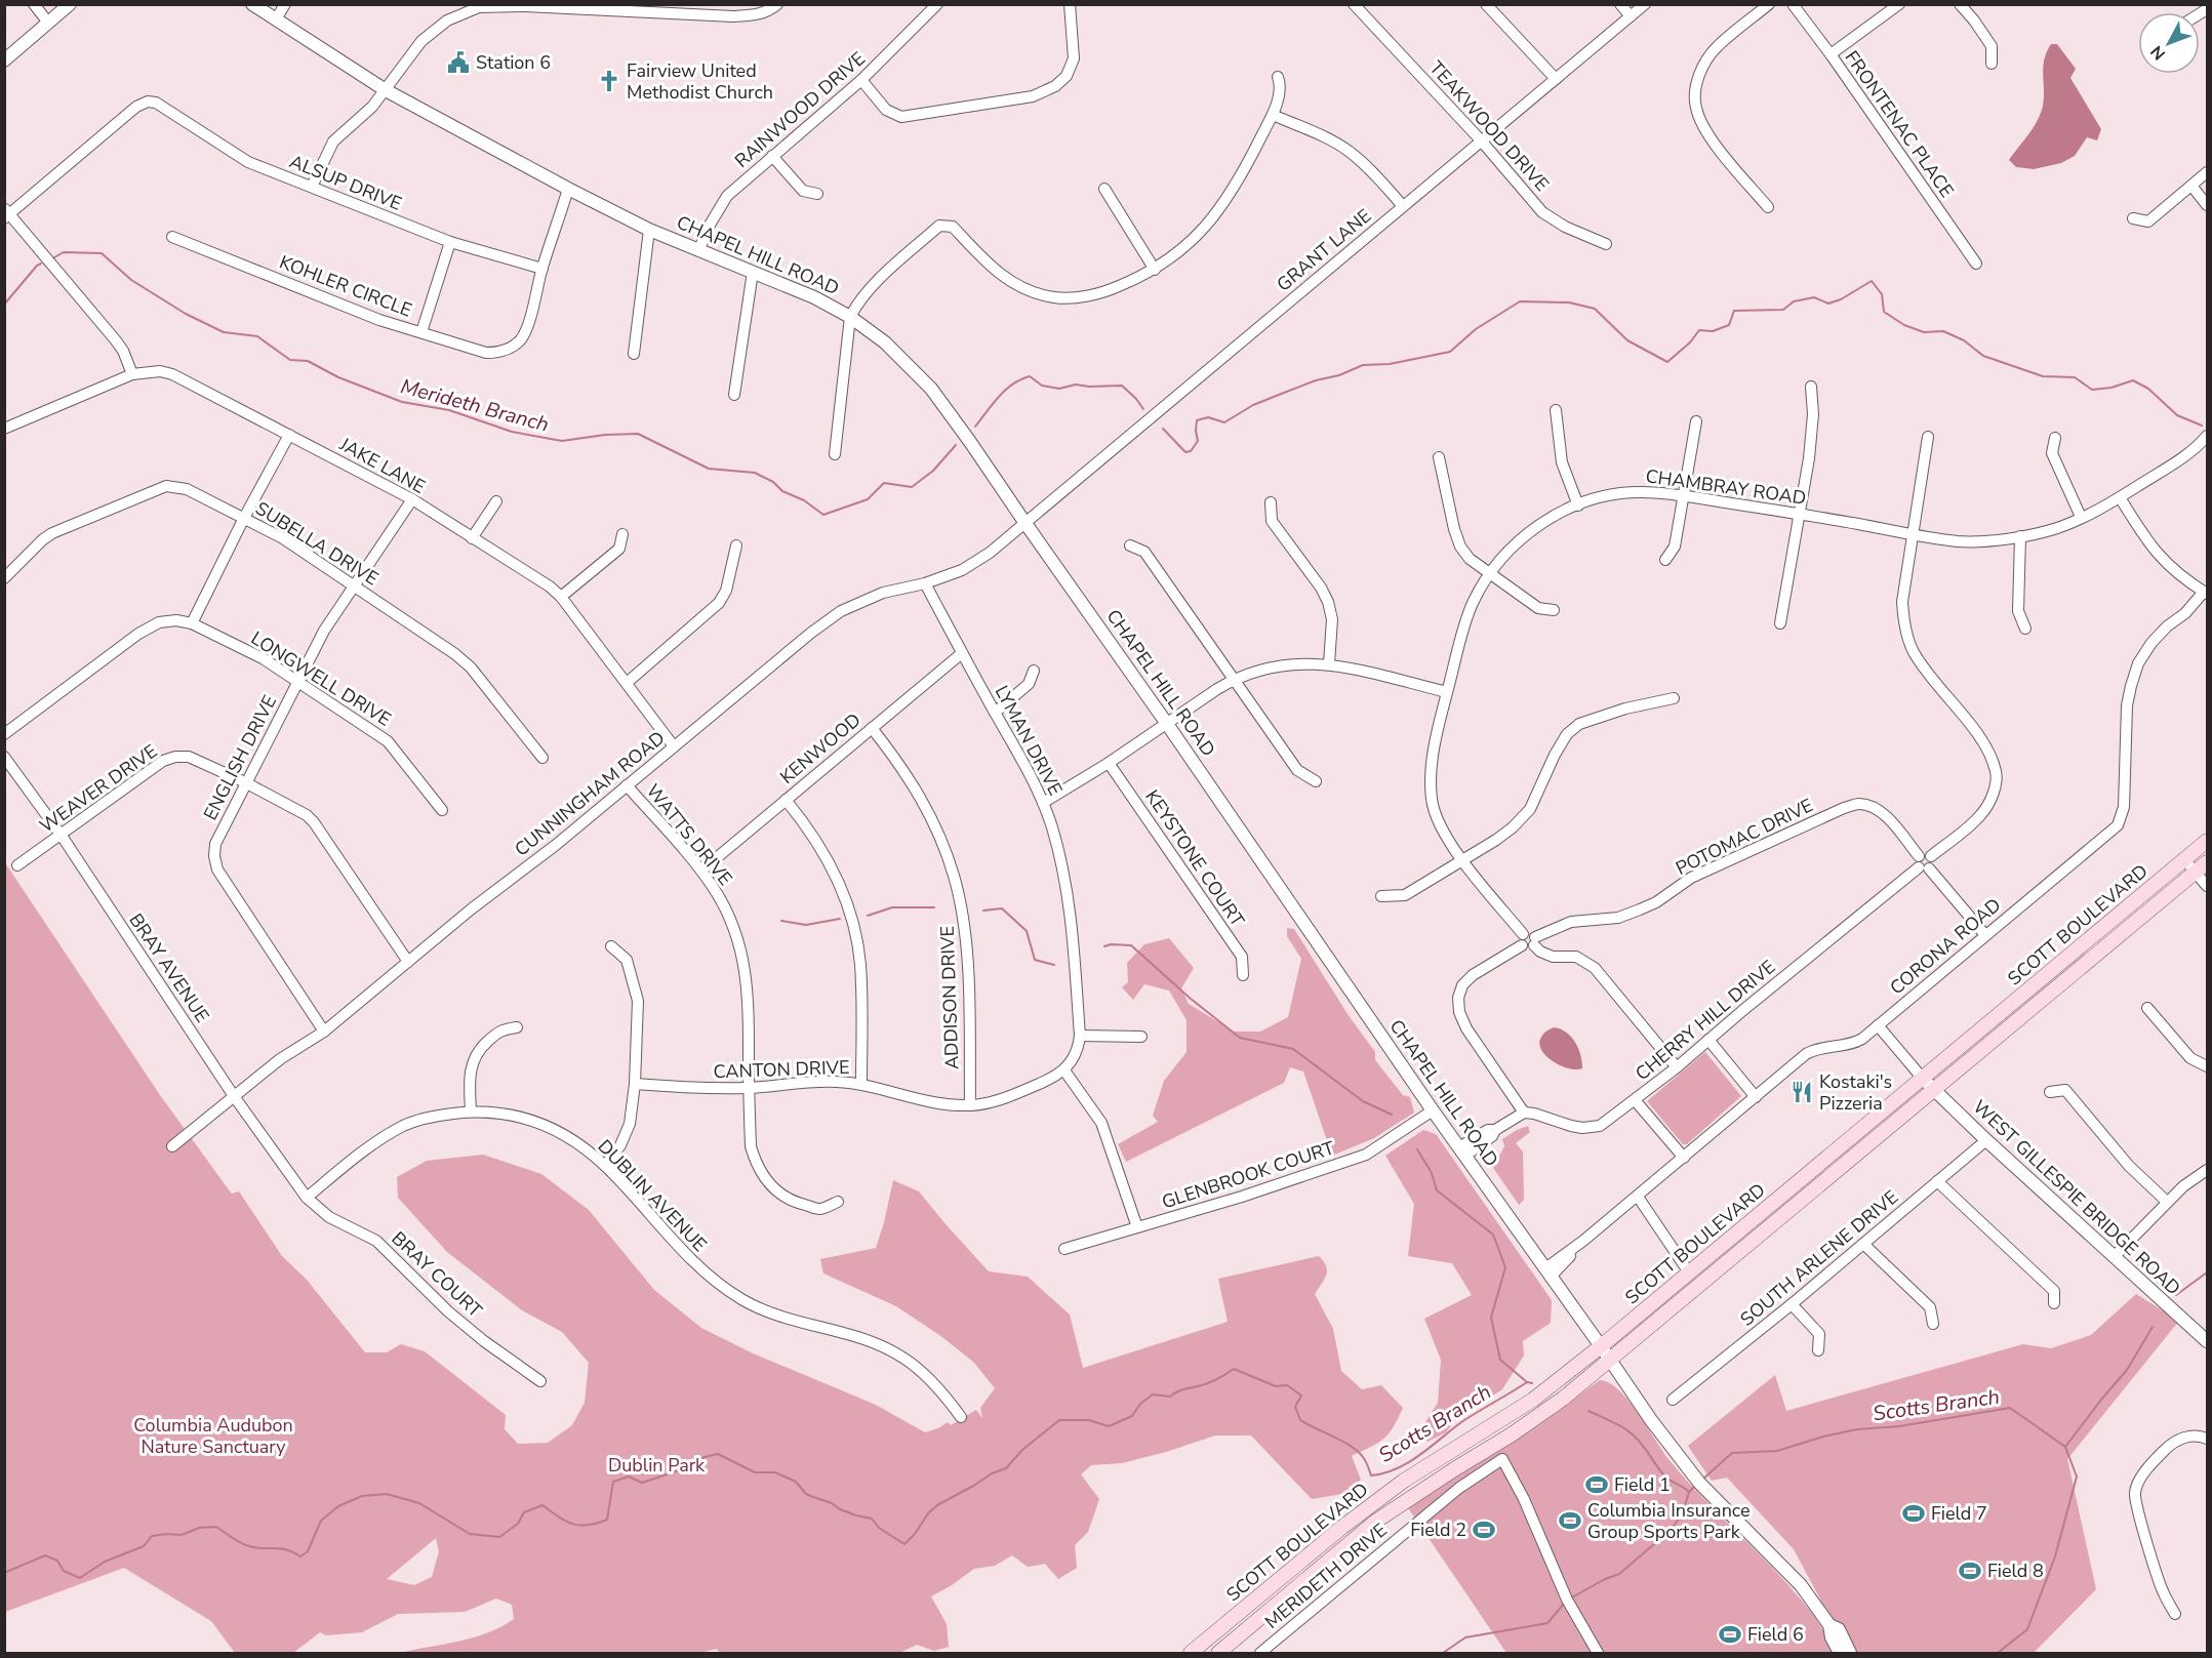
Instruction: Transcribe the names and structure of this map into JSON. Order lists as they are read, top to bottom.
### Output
{
  "streets": {
    "main road": ["SCOTT BOULEVARD"],
    "street": [
      "RAINWOOD DRIVE",
      "FRONTENAC PLACE",
      "TEAKWOOD DRIVE",
      "ALSUP DRIVE",
      "GRANT LANE",
      "CHAPEL HILL ROAD",
      "KOHLER CIRCLE",
      "JAKE LANE",
      "CHAMBRAY ROAD",
      "SUBELLA DRIVE",
      "LONGWELL DRIVE",
      "LYMAN DRIVE",
      "KENWOOD",
      "ENGLISH DRIVE",
      "WEAVER DRIVE",
      "CUNNINGHAM ROAD",
      "WATTS DRIVE",
      "POTOMAC DRIVE",
      "KEYSTONE COURT",
      "CORONA ROAD",
      "BRAY AVENUE",
      "ADDISON DRIVE",
      "CHERRY HILL DRIVE",
      "CANTON DRIVE",
      "GLENBROOK COURT",
      "DUBLIN AVENUE",
      "WEST GILLESPIE BRIDGE ROAD",
      "SOUTH ARLENE DRIVE",
      "BRAY COURT",
      "MERIDETH DRIVE"
    ]
  },
  "crossings": [
    ["RAINWOOD DRIVE", "CHAPEL HILL ROAD"],
    ["TEAKWOOD DRIVE", "GRANT LANE"],
    ["ALSUP DRIVE", "KOHLER CIRCLE"],
    ["GRANT LANE", "CHAPEL HILL ROAD"],
    ["GRANT LANE", "CUNNINGHAM ROAD"],
    ["CHAPEL HILL ROAD", "CUNNINGHAM ROAD"],
    ["CHAPEL HILL ROAD", "SCOTT BOULEVARD"],
    ["CHAPEL HILL ROAD", "CORONA ROAD"],
    ["CHAPEL HILL ROAD", "GLENBROOK COURT"],
    ["JAKE LANE", "ENGLISH DRIVE"],
    ["JAKE LANE", "CUNNINGHAM ROAD"],
    ["CHAMBRAY ROAD", "POTOMAC DRIVE"],
    ["CHAMBRAY ROAD", "CHERRY HILL DRIVE"],
    ["SUBELLA DRIVE", "ENGLISH DRIVE"],
    ["LONGWELL DRIVE", "ENGLISH DRIVE"],
    ["LYMAN DRIVE", "KENWOOD"],
    ["LYMAN DRIVE", "CUNNINGHAM ROAD"],
    ["KENWOOD", "WATTS DRIVE"],
    ["KENWOOD", "ADDISON DRIVE"],
    ["ENGLISH DRIVE", "WEAVER DRIVE"],
    ["ENGLISH DRIVE", "CUNNINGHAM ROAD"],
    ["WEAVER DRIVE", "CUNNINGHAM ROAD"],
    ["WEAVER DRIVE", "BRAY AVENUE"],
    ["CUNNINGHAM ROAD", "WATTS DRIVE"],
    ["CUNNINGHAM ROAD", "BRAY AVENUE"],
    ["WATTS DRIVE", "CANTON DRIVE"],
    ["POTOMAC DRIVE", "CORONA ROAD"],
    ["POTOMAC DRIVE", "CHERRY HILL DRIVE"],
    ["SCOTT BOULEVARD", "WEST GILLESPIE BRIDGE ROAD"],
    ["BRAY AVENUE", "DUBLIN AVENUE"],
    ["BRAY AVENUE", "BRAY COURT"],
    ["ADDISON DRIVE", "CANTON DRIVE"],
    ["DUBLIN AVENUE", "BRAY COURT"],
    ["WEST GILLESPIE BRIDGE ROAD", "SOUTH ARLENE DRIVE"]
  ],
  "water": ["Merideth Branch", "Scotts Branch"],
  "parks": ["Columbia Audubon Nature Sanctuary", "Dublin Park"],
  "places": {
    "public building": ["Station 6"],
    "church": ["Fairview United Methodist Church"],
    "restaurant": ["Kostaki's Pizzeria"],
    "sports": [
      "Field 1",
      "Field 7",
      "Columbia Insurance Group Sports Park",
      "Field 2",
      "Field 8",
      "Field 6"
    ]
  },
  "north": "bottom left"
}
